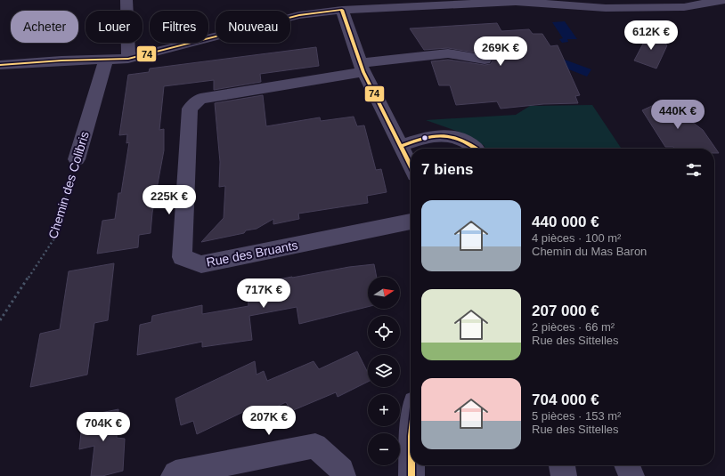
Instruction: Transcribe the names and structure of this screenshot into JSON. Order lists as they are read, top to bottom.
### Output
{
  "streets": {
    "street": ["Chemin des Colibris", "Rue des Bruants"]
  },
  "lines": ["transit line 74"],
  "north": "right",
  "page": {
    "chip": [
      "Acheter",
      "Louer",
      "Filtres",
      "Nouveau"
    ],
    "price": [
      "612K €",
      "269K €",
      "440K €",
      "225K €",
      "717K €",
      "207K €",
      "704K €"
    ],
    "heading": "7 biens",
    "list": [
      {
        "name": "440 000 €",
        "note": "4 pièces · 100 m² · Chemin du Mas Baron"
      },
      {
        "name": "207 000 €",
        "note": "2 pièces · 66 m² · Rue des Sittelles"
      },
      {
        "name": "704 000 €",
        "note": "5 pièces · 153 m² · Rue des Sittelles"
      }
    ],
    "map_buttons": ["+", "−"]
  }
}
